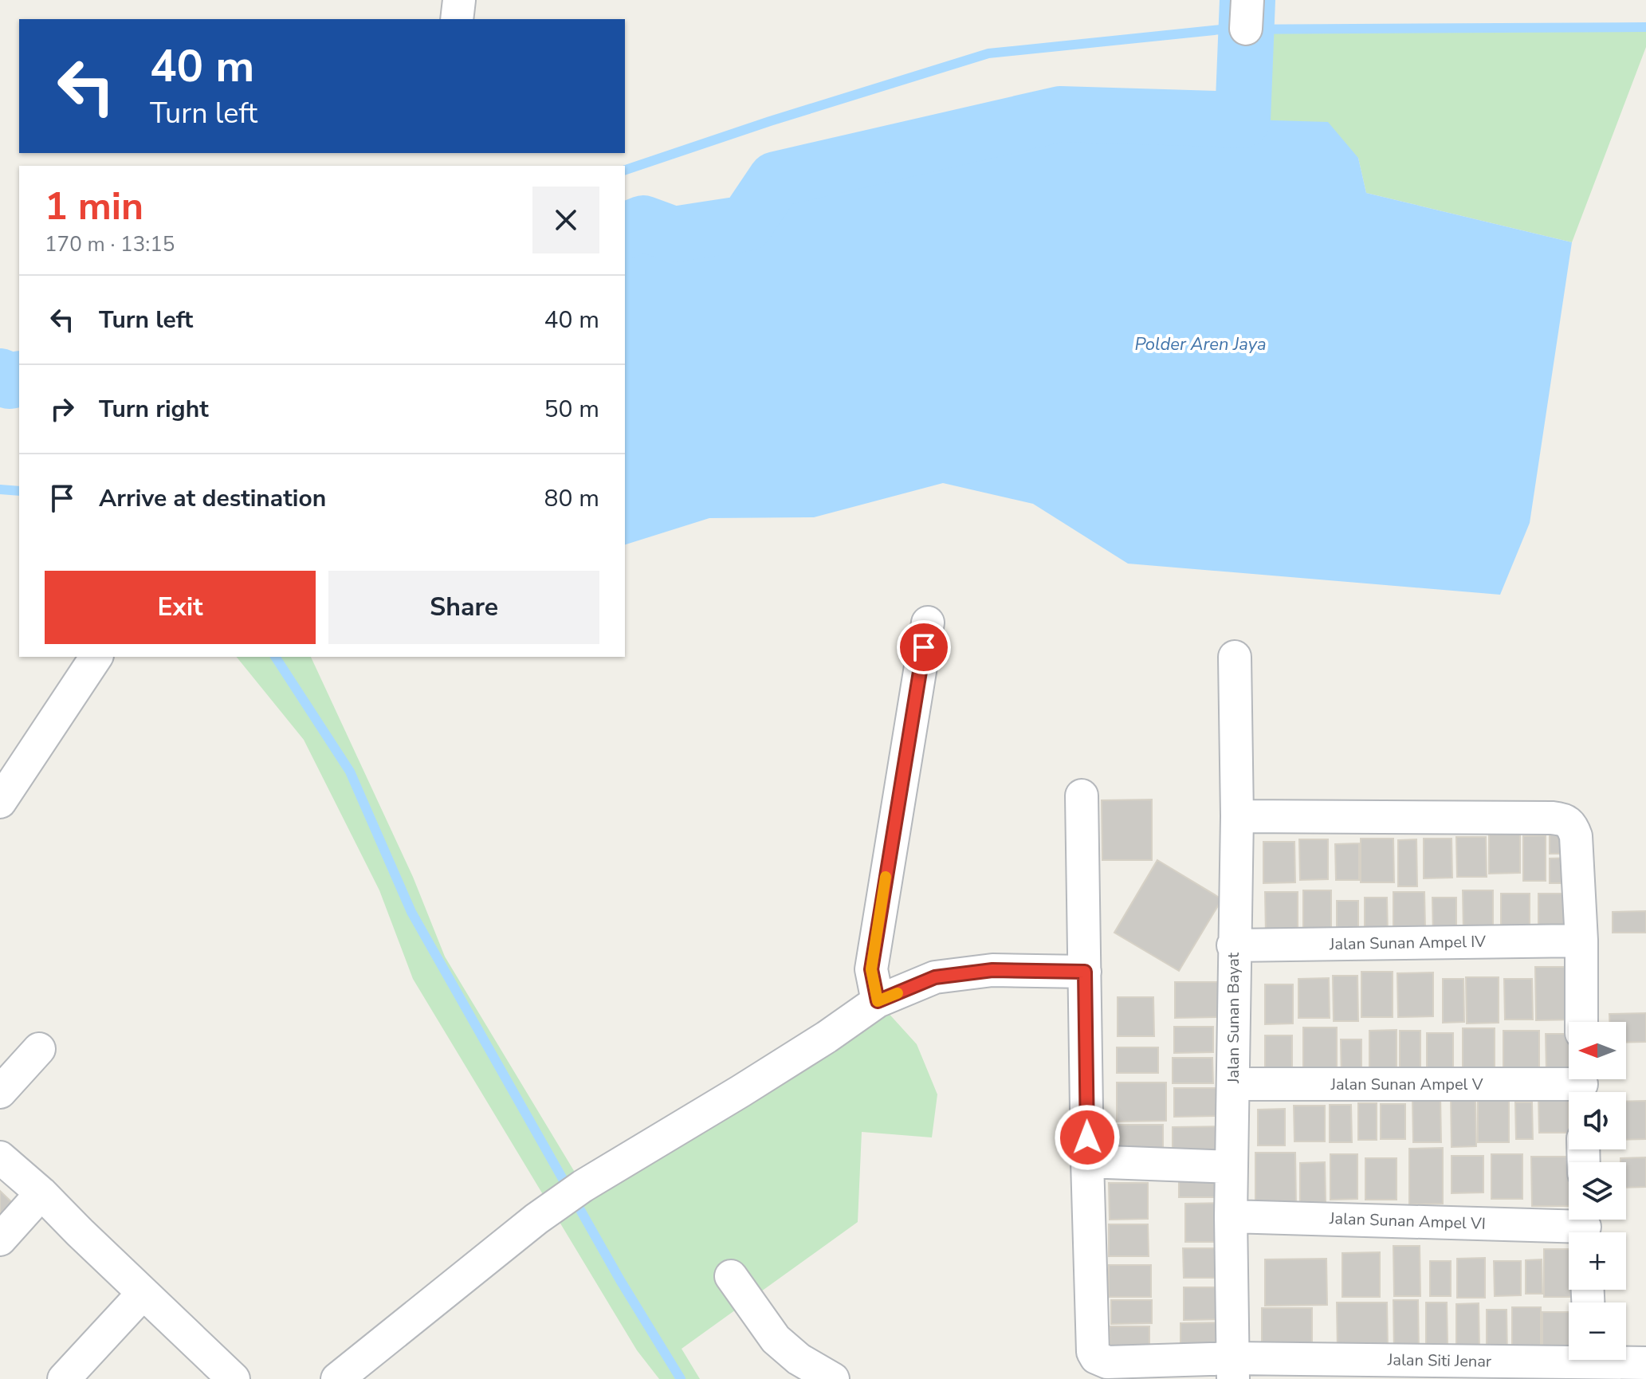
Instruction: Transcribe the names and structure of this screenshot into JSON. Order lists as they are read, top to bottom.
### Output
{
  "streets": {
    "street": [
      "Jalan Sunan Ampel IV",
      "Jalan Sunan Bayat",
      "Jalan Sunan Ampel V",
      "Jalan Sunan Ampel VI",
      "Jalan Siti Jenar"
    ]
  },
  "crossings": [
    ["Jalan Sunan Ampel IV", "Jalan Sunan Bayat"],
    ["Jalan Sunan Bayat", "Jalan Sunan Ampel V"],
    ["Jalan Sunan Bayat", "Jalan Sunan Ampel VI"],
    ["Jalan Sunan Bayat", "Jalan Siti Jenar"]
  ],
  "water": ["Polder Aren Jaya"],
  "north": "left",
  "page": {
    "turn": ["40 m", "Turn left"],
    "heading": ["1 min", "170 m · 13:15"],
    "list": [
      {
        "name": "Turn left",
        "value": "40 m"
      },
      {
        "name": "Turn right",
        "value": "50 m"
      },
      {
        "name": "Arrive at destination",
        "value": "80 m"
      }
    ],
    "buttons": ["Exit", "Share"],
    "map_buttons": ["+", "−"]
  }
}
